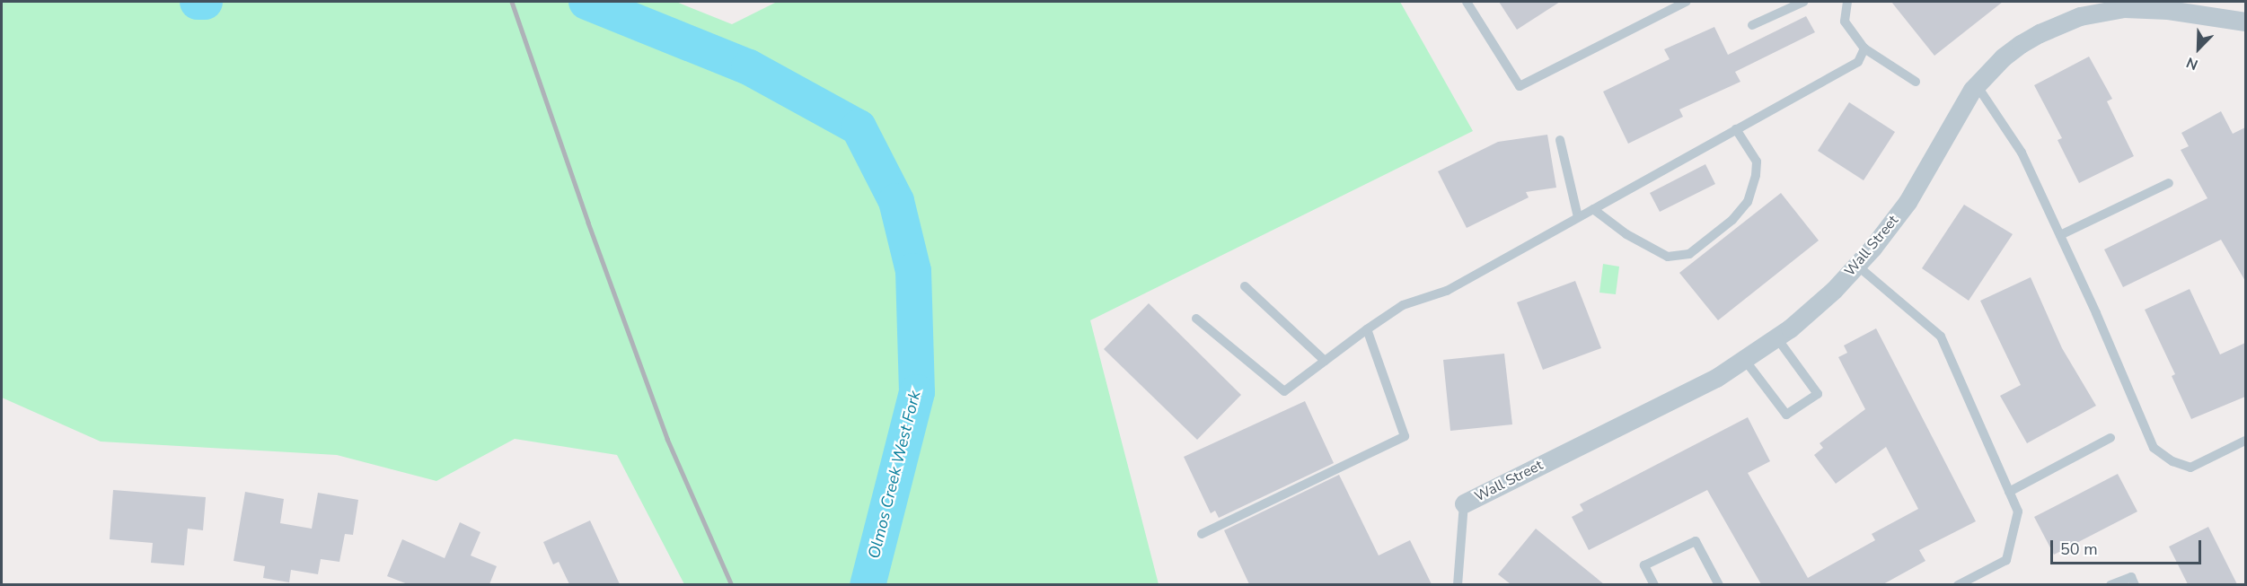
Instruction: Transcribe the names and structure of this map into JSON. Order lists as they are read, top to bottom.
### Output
{
  "streets": {
    "street": ["Wall Street"]
  },
  "water": ["Olmos Creek West Fork"],
  "scale_bar": "50 m",
  "north": "bottom left"
}
